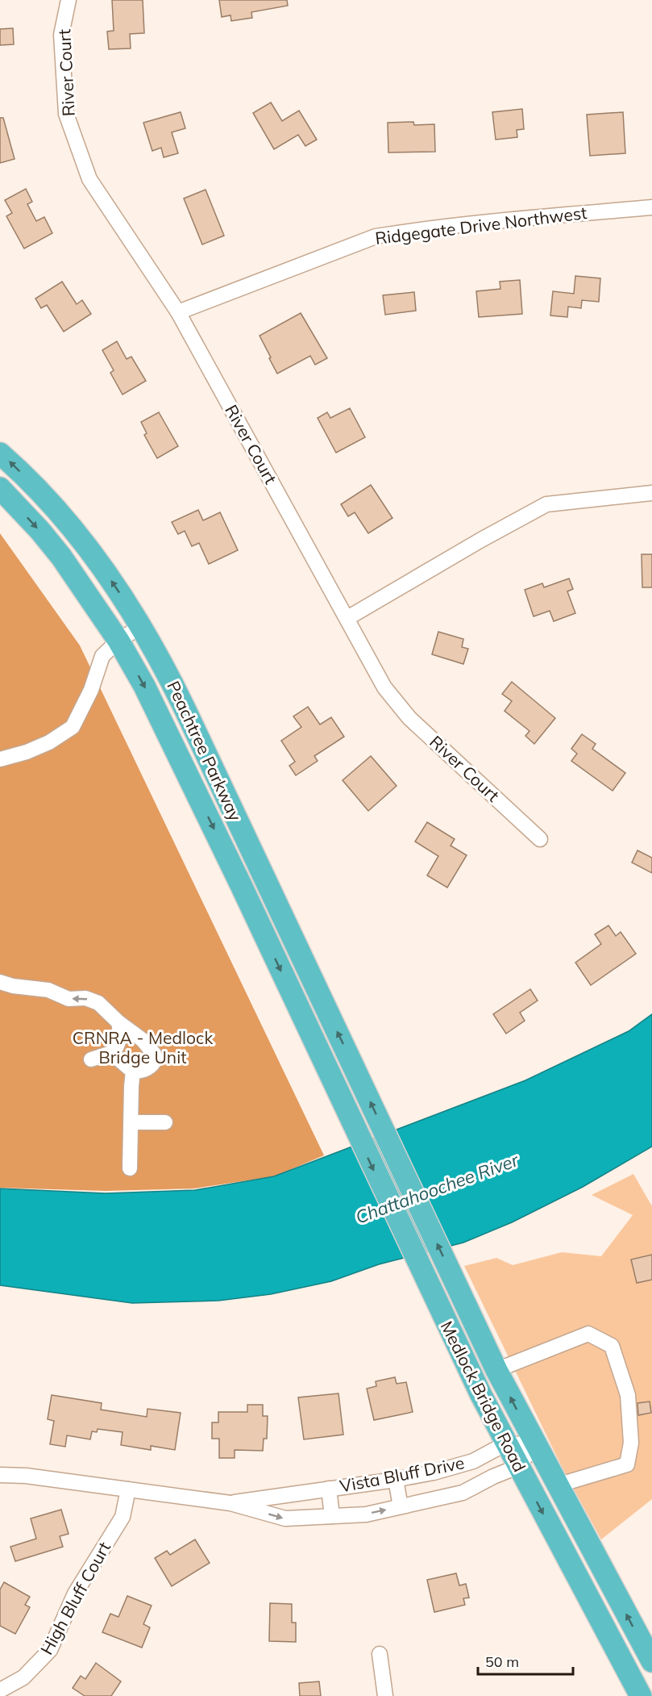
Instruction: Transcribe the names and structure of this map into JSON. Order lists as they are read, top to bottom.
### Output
{
  "streets": {
    "highway": ["Peachtree Parkway", "Medlock Bridge Road"],
    "street": [
      "River Court",
      "Ridgegate Drive Northwest",
      "Vista Bluff Drive",
      "High Bluff Court"
    ]
  },
  "crossings": [
    ["River Court", "Ridgegate Drive Northwest"],
    ["Peachtree Parkway", "Medlock Bridge Road"],
    ["Medlock Bridge Road", "Vista Bluff Drive"],
    ["Vista Bluff Drive", "High Bluff Court"]
  ],
  "water": ["Chattahoochee River"],
  "parks": ["CRNRA - Medlock Bridge Unit"],
  "scale_bar": "50 m"
}
